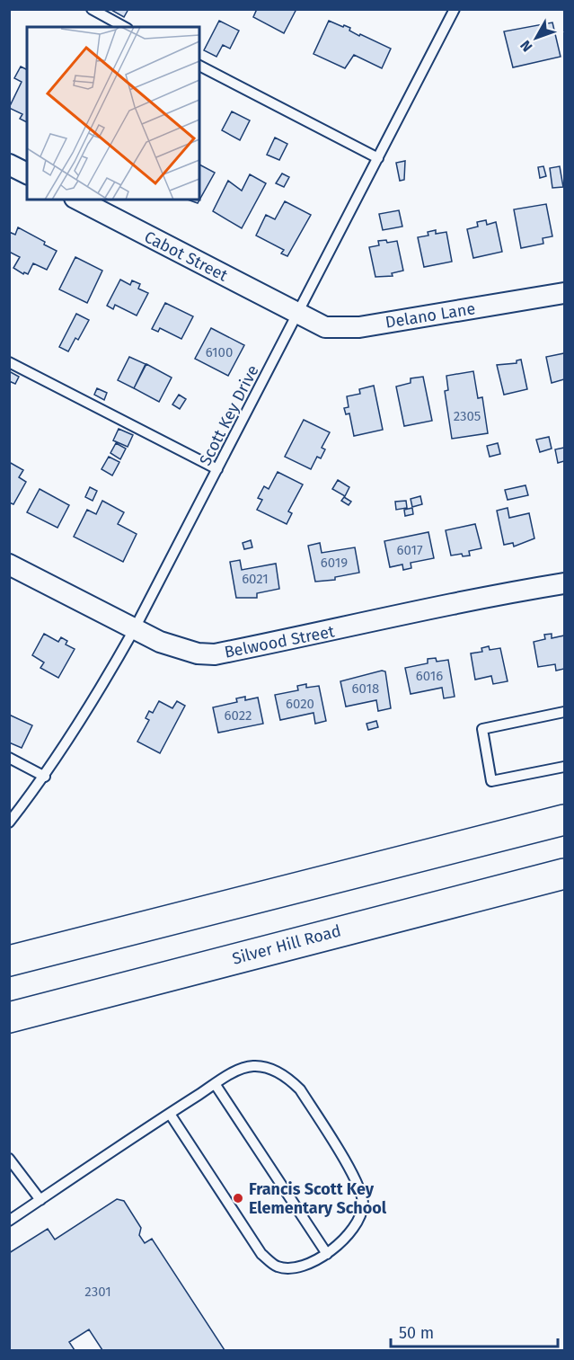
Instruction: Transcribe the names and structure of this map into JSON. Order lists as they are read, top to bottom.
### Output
{
  "streets": {
    "main road": ["Silver Hill Road"],
    "street": ["Cabot Street", "Delano Lane", "Belwood Street"],
    "lane": ["Scott Key Drive"]
  },
  "crossings": [
    ["Cabot Street", "Delano Lane"],
    ["Cabot Street", "Scott Key Drive"],
    ["Delano Lane", "Scott Key Drive"],
    ["Scott Key Drive", "Belwood Street"]
  ],
  "places": ["Francis Scott Key Elementary School"],
  "house_numbers": [
    "6100",
    "2305",
    "6017",
    "6019",
    "6021",
    "6016",
    "6018",
    "6020",
    "6022",
    "2301"
  ],
  "scale_bar": "50 m",
  "north": "bottom left"
}
